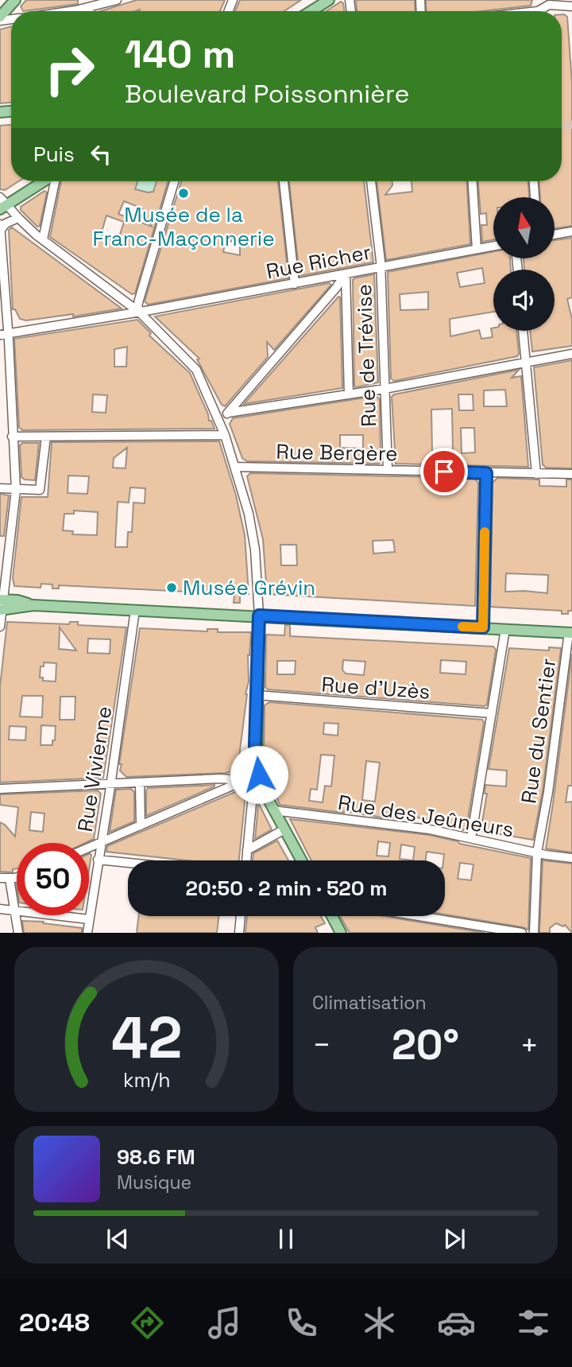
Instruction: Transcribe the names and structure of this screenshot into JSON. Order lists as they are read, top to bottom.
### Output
{
  "streets": {
    "street": [
      "Rue Richer",
      "Rue de Trévise",
      "Rue Bergère",
      "Rue d'Uzès",
      "Rue du Sentier",
      "Rue Vivienne",
      "Rue des Jeûneurs"
    ]
  },
  "crossings": [
    ["Rue Richer", "Rue de Trévise"],
    ["Rue de Trévise", "Rue Bergère"],
    ["Rue du Sentier", "Rue des Jeûneurs"]
  ],
  "places": ["Musée de la Franc-Maçonnerie", "Musée Grévin"],
  "north": "top",
  "page": {
    "turn": ["140 m", "Boulevard Poissonnière"],
    "then": "Puis",
    "limit": "50",
    "trip": "20:50 · 2 min · 520 m",
    "tile": "Climatisation",
    "heat": ["−", "20°", "+"],
    "song": ["98.6 FM", "Musique"],
    "tabs": "20:48",
    "gauge": ["42", "km/h"]
  }
}
